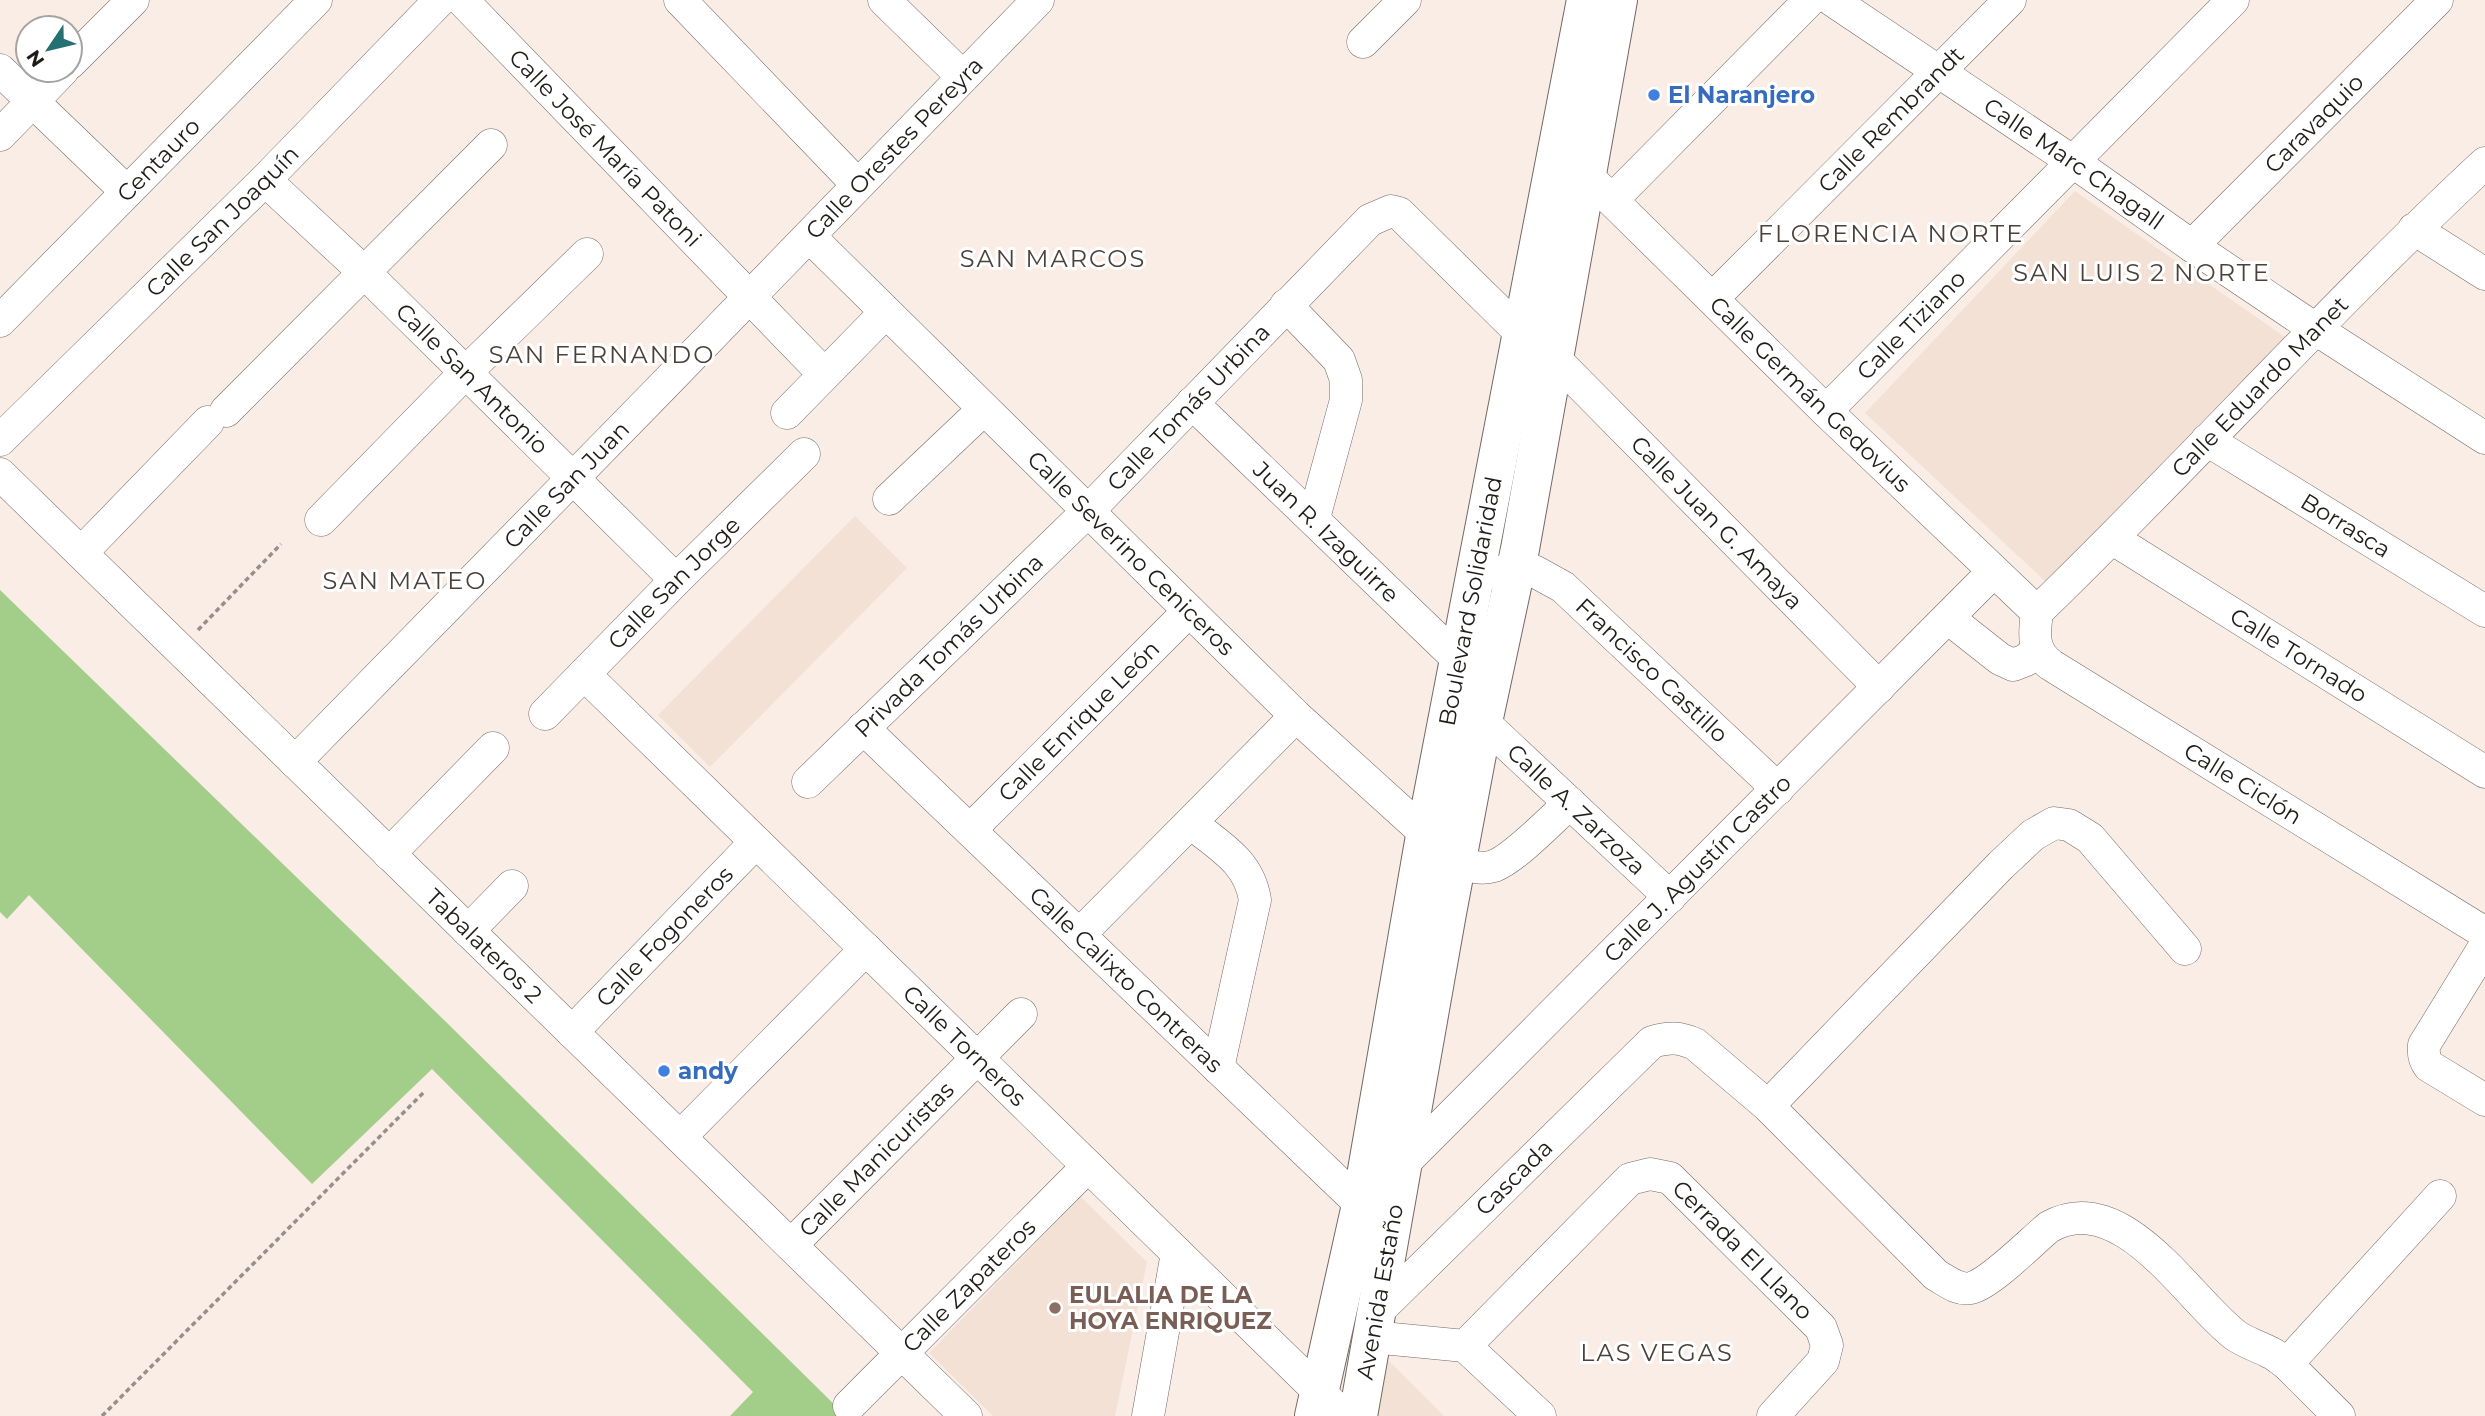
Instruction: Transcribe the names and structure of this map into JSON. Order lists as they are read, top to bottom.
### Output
{
  "streets": {
    "main road": ["Boulevard Solidaridad", "Avenida Estaño"],
    "street": [
      "Calle Rembrandt",
      "Caravaquio",
      "Calle José María Patoni",
      "Calle Orestes Pereyra",
      "Centauro",
      "Calle Marc Chagall",
      "Calle San Joaquín",
      "Calle Tiziano",
      "Calle San Antonio",
      "Calle Eduardo Manet",
      "Calle Germán Gedovius",
      "Calle Tomás Urbina",
      "Calle San Juan",
      "Calle Juan G. Amaya",
      "Borrasca",
      "Juan R. Izaguirre",
      "Calle Severino Ceniceros",
      "Calle San Jorge",
      "Privada Tomás Urbina",
      "Calle Tornado",
      "Francisco Castillo",
      "Calle Enrique León",
      "Calle Ciclón",
      "Calle A. Zarzoza",
      "Calle J. Agustín Castro",
      "Calle Fogoneros",
      "Tabalateros 2",
      "Calle Calixto Contreras",
      "Calle Torneros",
      "Calle Manicuristas",
      "Cascada",
      "Cerrada El Llano",
      "Calle Zapateros"
    ]
  },
  "crossings": [
    ["Calle Rembrandt", "Calle Marc Chagall"],
    ["Calle Rembrandt", "Calle Germán Gedovius"],
    ["Caravaquio", "Calle Marc Chagall"],
    ["Calle José María Patoni", "Calle Orestes Pereyra"],
    ["Calle José María Patoni", "Calle San Juan"],
    ["Calle Orestes Pereyra", "Calle San Juan"],
    ["Calle Orestes Pereyra", "Calle Severino Ceniceros"],
    ["Calle Marc Chagall", "Calle Tiziano"],
    ["Calle Marc Chagall", "Calle Eduardo Manet"],
    ["Calle San Joaquín", "Calle San Antonio"],
    ["Calle Tiziano", "Calle Germán Gedovius"],
    ["Calle San Antonio", "Calle San Juan"],
    ["Calle San Antonio", "Calle San Jorge"],
    ["Calle Eduardo Manet", "Calle Germán Gedovius"],
    ["Calle Eduardo Manet", "Borrasca"],
    ["Calle Eduardo Manet", "Calle Tornado"],
    ["Calle Germán Gedovius", "Boulevard Solidaridad"],
    ["Calle Germán Gedovius", "Calle J. Agustín Castro"],
    ["Calle Tomás Urbina", "Calle Juan G. Amaya"],
    ["Calle Tomás Urbina", "Juan R. Izaguirre"],
    ["Calle Tomás Urbina", "Calle Severino Ceniceros"],
    ["Calle Tomás Urbina", "Privada Tomás Urbina"],
    ["Calle San Juan", "Tabalateros 2"],
    ["Calle Juan G. Amaya", "Boulevard Solidaridad"],
    ["Calle Juan G. Amaya", "Calle J. Agustín Castro"],
    ["Juan R. Izaguirre", "Boulevard Solidaridad"],
    ["Calle Severino Ceniceros", "Boulevard Solidaridad"],
    ["Calle Severino Ceniceros", "Privada Tomás Urbina"],
    ["Calle Severino Ceniceros", "Calle Enrique León"],
    ["Calle San Jorge", "Calle Torneros"],
    ["Boulevard Solidaridad", "Francisco Castillo"],
    ["Boulevard Solidaridad", "Calle A. Zarzoza"],
    ["Boulevard Solidaridad", "Calle J. Agustín Castro"],
    ["Boulevard Solidaridad", "Calle Calixto Contreras"],
    ["Boulevard Solidaridad", "Avenida Estaño"],
    ["Privada Tomás Urbina", "Calle Calixto Contreras"],
    ["Francisco Castillo", "Calle J. Agustín Castro"],
    ["Calle Enrique León", "Calle Calixto Contreras"],
    ["Calle A. Zarzoza", "Calle J. Agustín Castro"],
    ["Calle J. Agustín Castro", "Avenida Estaño"],
    ["Calle Fogoneros", "Tabalateros 2"],
    ["Calle Fogoneros", "Calle Torneros"],
    ["Tabalateros 2", "Calle Manicuristas"],
    ["Tabalateros 2", "Calle Zapateros"],
    ["Calle Calixto Contreras", "Avenida Estaño"],
    ["Calle Torneros", "Calle Manicuristas"],
    ["Calle Torneros", "Calle Zapateros"],
    ["Calle Torneros", "Avenida Estaño"],
    ["Cascada", "Avenida Estaño"]
  ],
  "districts": [
    "FLORENCIA NORTE",
    "SAN MARCOS",
    "SAN LUIS 2 NORTE",
    "SAN FERNANDO",
    "SAN MATEO",
    "LAS VEGAS"
  ],
  "places": ["El Naranjero", "andy", "EULALIA DE LA HOYA ENRIQUEZ"],
  "north": "bottom left"
}
